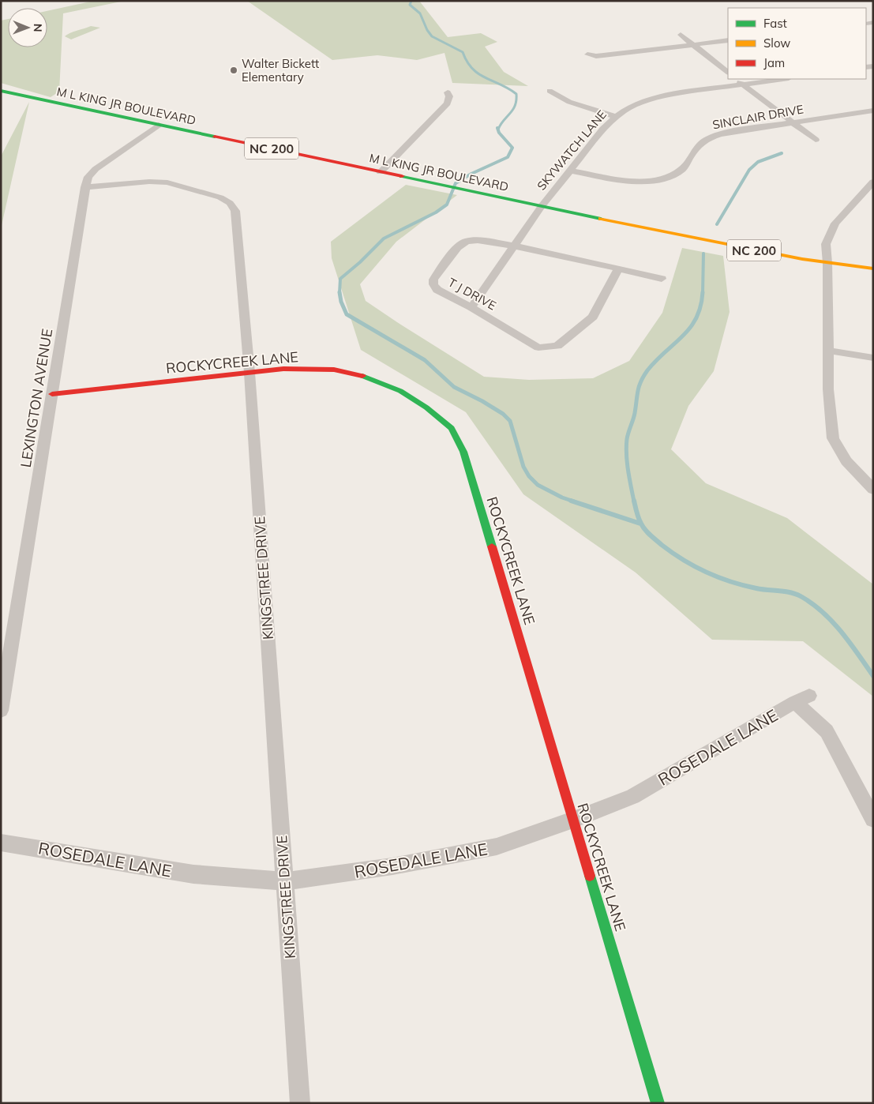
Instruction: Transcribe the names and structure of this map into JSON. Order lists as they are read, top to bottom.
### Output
{
  "streets": {
    "main road": ["M L KING JR BOULEVARD", "NC 200", "ROCKYCREEK LANE"],
    "street": [
      "SINCLAIR DRIVE",
      "SKYWATCH LANE",
      "T J DRIVE",
      "LEXINGTON AVENUE",
      "KINGSTREE DRIVE",
      "ROSEDALE LANE"
    ]
  },
  "crossings": [
    ["M L KING JR BOULEVARD", "SKYWATCH LANE"],
    ["M L KING JR BOULEVARD", "LEXINGTON AVENUE"],
    ["SINCLAIR DRIVE", "SKYWATCH LANE"],
    ["SKYWATCH LANE", "T J DRIVE"],
    ["ROCKYCREEK LANE", "LEXINGTON AVENUE"],
    ["ROCKYCREEK LANE", "KINGSTREE DRIVE"],
    ["ROCKYCREEK LANE", "ROSEDALE LANE"],
    ["LEXINGTON AVENUE", "KINGSTREE DRIVE"],
    ["KINGSTREE DRIVE", "ROSEDALE LANE"]
  ],
  "places": ["Walter Bickett Elementary"],
  "legend": ["Fast", "Slow", "Jam"],
  "north": "right"
}
